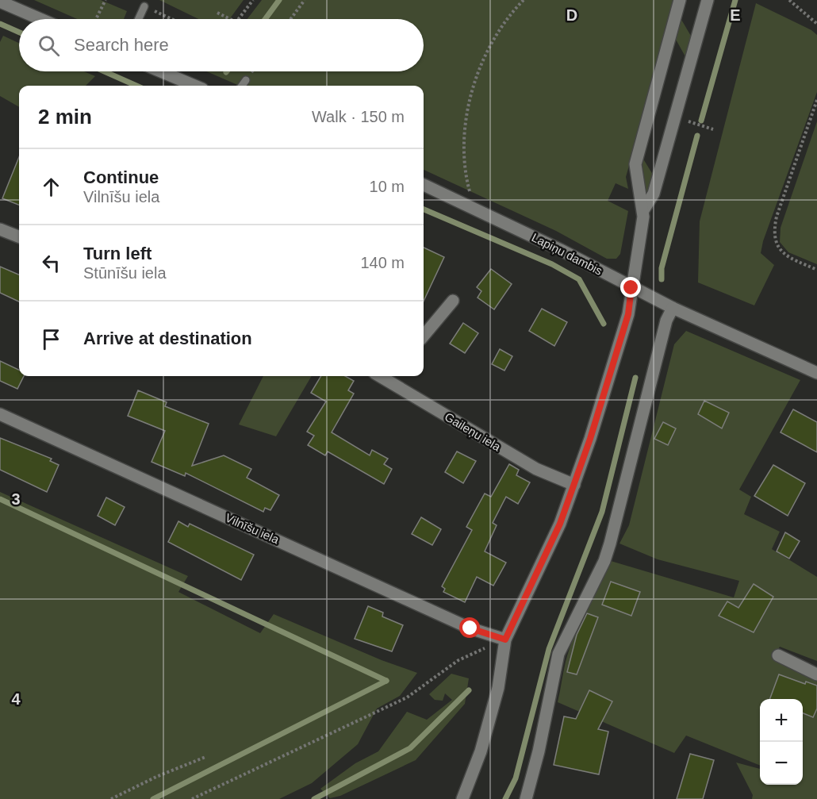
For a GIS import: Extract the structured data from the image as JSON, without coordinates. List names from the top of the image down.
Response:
{
  "streets": {
    "street": ["Lapiņu dambis", "Gaileņu iela", "Vilnīšu iela"]
  },
  "page": {
    "search": "Search here",
    "heading": ["2 min", "Walk · 150 m"],
    "list": [
      ["Continue", "Vilnīšu iela", "10 m"],
      ["Turn left", "Stūnīšu iela", "140 m"],
      "Arrive at destination"
    ],
    "map_buttons": ["+", "−"]
  },
  "grid": {
    "columns": ["D", "E"],
    "rows": ["3", "4"]
  }
}
